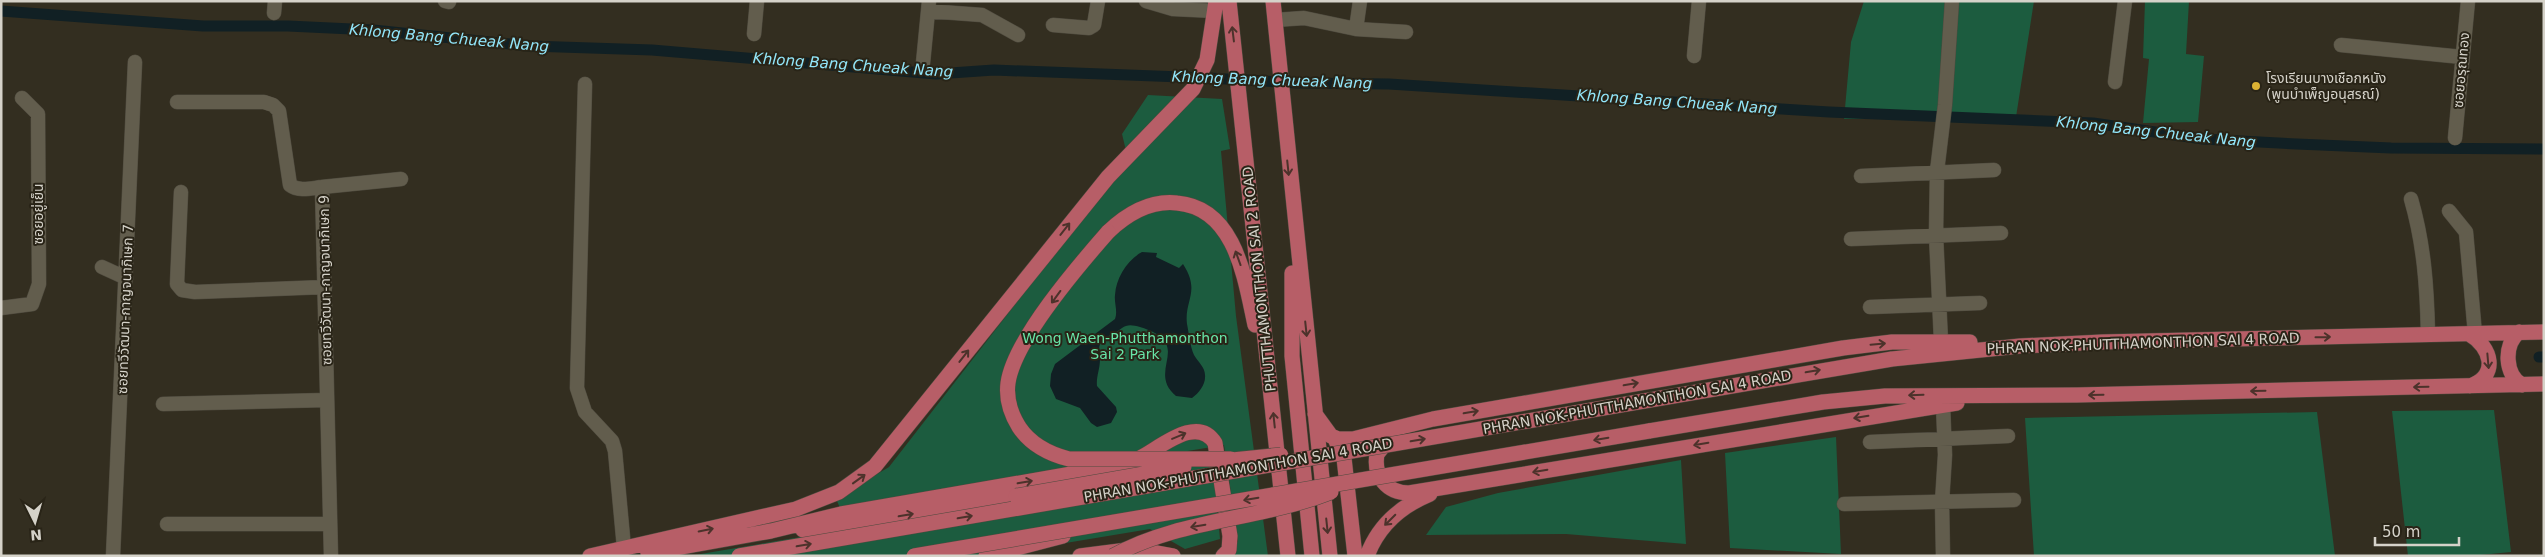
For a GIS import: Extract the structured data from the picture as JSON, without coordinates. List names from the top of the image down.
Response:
{
  "streets": {
    "main road": ["PHUTTHAMONTHON SAI 2 ROAD", "PHRAN NOK-PHUTTHAMONTHON SAI 4 ROAD"],
    "street": [
      "ซอยอรุณทอง",
      "ซอยอยู่เย็น",
      "ซอยทวีวัฒนา-กาญจนาภิเษก 9",
      "ซอยทวีวัฒนา-กาญจนาภิเษก 7"
    ]
  },
  "water": ["Khlong Bang Chueak Nang"],
  "parks": ["Wong Waen-Phutthamonthon Sai 2 Park"],
  "places": ["โรงเรียนบางเชือกหนัง (พูนบำเพ็ญอนุสรณ์)"],
  "scale_bar": "50 m",
  "north": "bottom"
}
